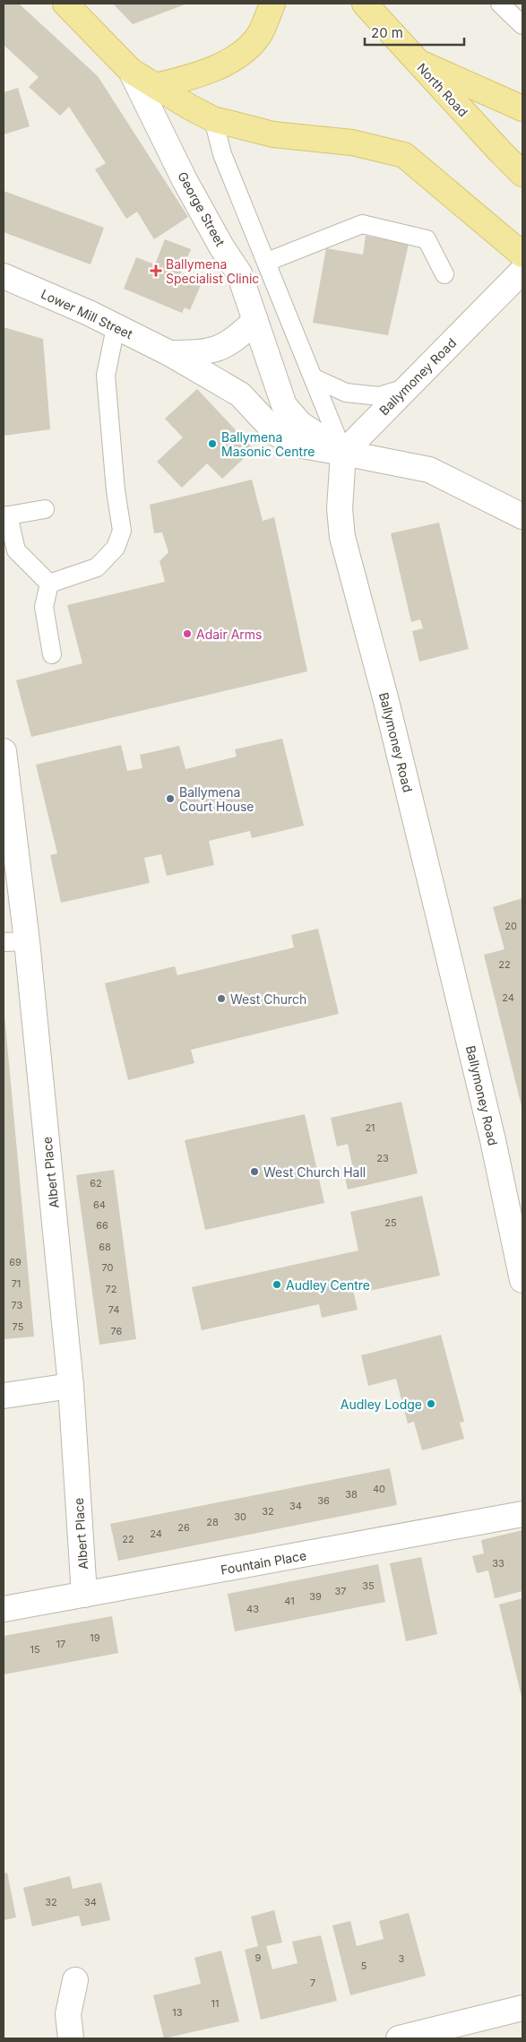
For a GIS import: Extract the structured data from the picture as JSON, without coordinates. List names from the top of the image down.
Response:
{
  "streets": {
    "main road": ["North Road"],
    "street": [
      "George Street",
      "Lower Mill Street",
      "Ballymoney Road",
      "Albert Place",
      "Fountain Place"
    ]
  },
  "crossings": [
    ["George Street", "Lower Mill Street"],
    ["George Street", "Ballymoney Road"],
    ["Lower Mill Street", "Ballymoney Road"],
    ["Albert Place", "Fountain Place"]
  ],
  "places": {
    "health": ["Ballymena Specialist Clinic"],
    "other": [
      "Ballymena Masonic Centre",
      "Adair Arms",
      "Ballymena Court House",
      "West Church",
      "West Church Hall",
      "Audley Centre",
      "Audley Lodge"
    ]
  },
  "house_numbers": [
    "20",
    "22",
    "24",
    "21",
    "23",
    "62",
    "64",
    "25",
    "66",
    "68",
    "69",
    "70",
    "71",
    "72",
    "73",
    "74",
    "75",
    "76",
    "40",
    "38",
    "36",
    "34",
    "32",
    "30",
    "28",
    "26",
    "24",
    "22",
    "33",
    "35",
    "37",
    "39",
    "41",
    "43",
    "19",
    "17",
    "15",
    "32",
    "34",
    "9",
    "3",
    "5",
    "7",
    "11",
    "13"
  ],
  "scale_bar": "20 m"
}
